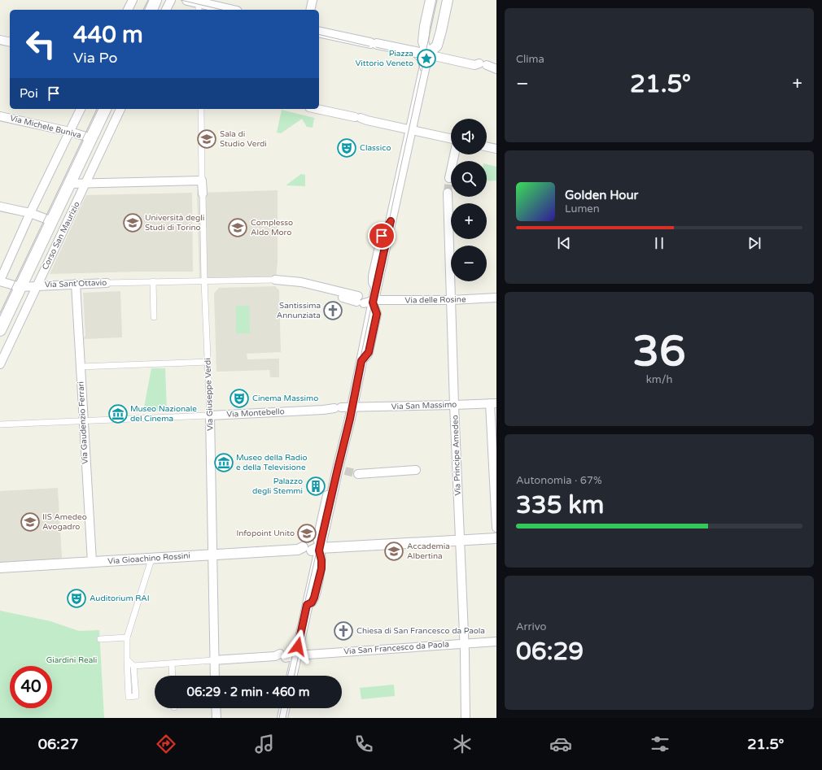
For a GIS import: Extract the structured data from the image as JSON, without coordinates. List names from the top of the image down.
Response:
{
  "streets": {
    "main road": ["Corso San Maurizio"],
    "street": [
      "Via Michele Buniva",
      "Via Sant'Ottavio",
      "Via delle Rosine",
      "Via Giuseppe Verdi",
      "Via San Massimo",
      "Via Montebello",
      "Via Gaudenzio Ferrari",
      "Via Principe Amedeo",
      "Via Gioachino Rossini",
      "Via San Francesco da Paola"
    ]
  },
  "crossings": [
    ["Via Michele Buniva", "Corso San Maurizio"],
    ["Corso San Maurizio", "Via Sant'Ottavio"],
    ["Via Sant'Ottavio", "Via delle Rosine"],
    ["Via Sant'Ottavio", "Via Giuseppe Verdi"],
    ["Via Sant'Ottavio", "Via Gaudenzio Ferrari"],
    ["Via delle Rosine", "Via Principe Amedeo"],
    ["Via Giuseppe Verdi", "Via Montebello"],
    ["Via Giuseppe Verdi", "Via Gioachino Rossini"],
    ["Via Giuseppe Verdi", "Via San Francesco da Paola"],
    ["Via San Massimo", "Via Montebello"],
    ["Via San Massimo", "Via Principe Amedeo"],
    ["Via Montebello", "Via Gaudenzio Ferrari"],
    ["Via Gaudenzio Ferrari", "Via Gioachino Rossini"],
    ["Via Principe Amedeo", "Via San Francesco da Paola"]
  ],
  "parks": ["Giardini Reali"],
  "places": {
    "place": ["Piazza Vittorio Veneto"],
    "school or university": [
      "Sala di Studio Verdi",
      "Università degli Studi di Torino",
      "Complesso Aldo Moro",
      "IIS Amedeo Avogadro",
      "Infopoint Unito",
      "Accademia Albertina"
    ],
    "theatre": ["Classico", "Cinema Massimo", "Auditorium RAI"],
    "church": ["Santissima Annunziata", "Chiesa di San Francesco da Paola"],
    "museum": ["Museo Nazionale del Cinema", "Museo della Radio e della Televisione"],
    "building": ["Palazzo degli Stemmi"]
  },
  "page": {
    "tile": [
      "Clima",
      ["36", "km/h"],
      ["Autonomia · 67%", "335 km"],
      ["Arrivo", "06:29"]
    ],
    "turn": ["440 m", "Via Po"],
    "heat": ["−", "21.5°", "+"],
    "then": "Poi",
    "map_buttons": ["+", "−"],
    "song": ["Golden Hour", "Lumen"],
    "limit": "40",
    "trip": "06:29 · 2 min · 460 m",
    "tabs": ["06:27", "21.5°"]
  }
}
